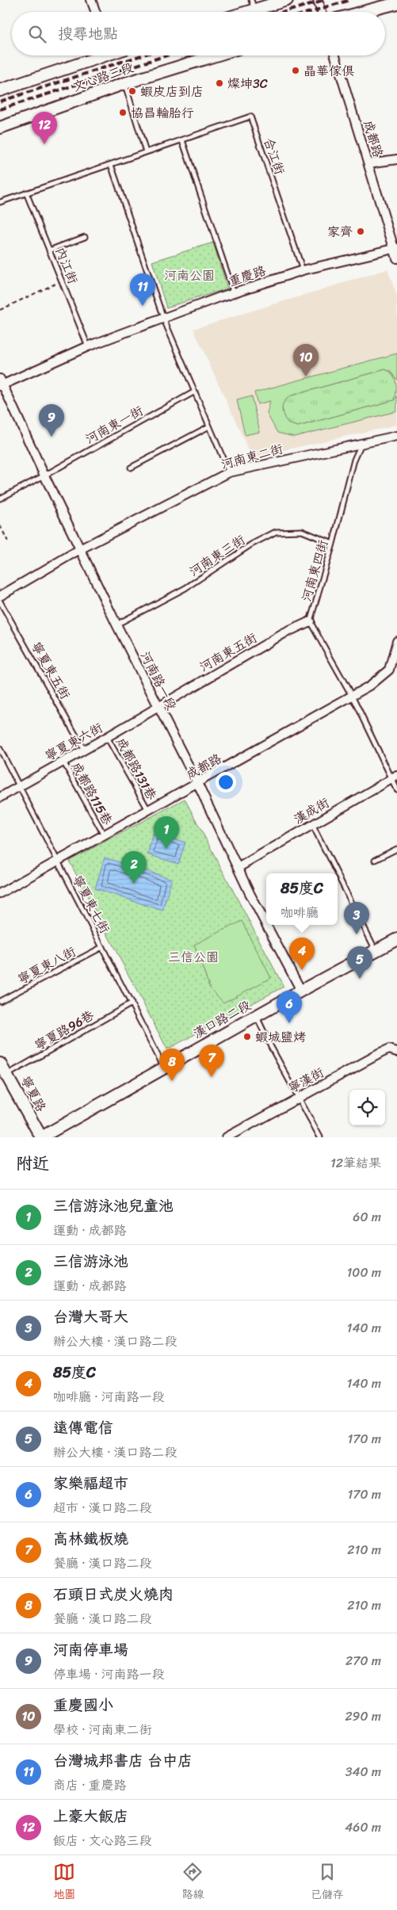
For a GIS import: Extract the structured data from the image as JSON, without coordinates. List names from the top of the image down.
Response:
{
  "streets": {
    "main road": ["文心路三段", "漢口路二段", "寧夏路"],
    "street": [
      "成都路",
      "重慶路",
      "河南東二街",
      "河南東五街",
      "河南路一段",
      "寧夏東六街",
      "漢成街",
      "寧漢街"
    ],
    "lane": [
      "合江街",
      "內江街",
      "河南東一街",
      "河南東三街",
      "河南東四街",
      "寧夏東五街",
      "成都路131巷",
      "成都路115巷",
      "寧夏東七街",
      "寧夏東八街",
      "寧夏路96巷"
    ]
  },
  "crossings": [
    ["成都路", "重慶路"],
    ["成都路", "河南東四街"],
    ["成都路", "河南路一段"],
    ["成都路", "成都路131巷"],
    ["成都路", "成都路115巷"],
    ["成都路", "寧夏東七街"],
    ["合江街", "重慶路"],
    ["內江街", "重慶路"],
    ["重慶路", "河南路一段"],
    ["河南東一街", "河南路一段"],
    ["河南東二街", "河南東四街"],
    ["河南東二街", "河南路一段"],
    ["河南東三街", "河南東四街"],
    ["河南東三街", "河南路一段"],
    ["河南東四街", "河南東五街"],
    ["河南東四街", "漢成街"],
    ["河南東五街", "河南路一段"],
    ["河南東五街", "寧夏東六街"],
    ["寧夏東五街", "寧夏東六街"],
    ["河南路一段", "寧夏東六街"],
    ["河南路一段", "漢成街"],
    ["河南路一段", "漢口路二段"],
    ["寧夏東六街", "成都路131巷"],
    ["寧夏東六街", "成都路115巷"],
    ["寧夏東六街", "寧夏東七街"],
    ["寧夏東七街", "寧夏東八街"],
    ["寧夏東七街", "漢口路二段"],
    ["寧夏東七街", "寧夏路96巷"],
    ["漢口路二段", "寧夏路"],
    ["寧夏路96巷", "寧夏路"]
  ],
  "parks": ["河南公園", "三信公園"],
  "places": [
    "晶華傢俱",
    "燦坤3C",
    "蝦皮店到店",
    "協昌輪胎行",
    "家齊",
    "蝦城鹽烤"
  ],
  "page": {
    "search": "搜尋地點",
    "pins": [
      "12",
      "11",
      "10",
      "9",
      "1",
      "2",
      "3",
      "4",
      "5",
      "6",
      "7",
      "8"
    ],
    "popup": ["85度C", "咖啡廳"],
    "heading": ["附近", "12筆結果"],
    "list": [
      {
        "mark": "1",
        "name": "三信游泳池兒童池",
        "note": "運動 · 成都路",
        "value": "60 m"
      },
      {
        "mark": "2",
        "name": "三信游泳池",
        "note": "運動 · 成都路",
        "value": "100 m"
      },
      {
        "mark": "3",
        "name": "台灣大哥大",
        "note": "辦公大樓 · 漢口路二段",
        "value": "140 m"
      },
      {
        "mark": "4",
        "name": "85度C",
        "note": "咖啡廳 · 河南路一段",
        "value": "140 m"
      },
      {
        "mark": "5",
        "name": "遠傳電信",
        "note": "辦公大樓 · 漢口路二段",
        "value": "170 m"
      },
      {
        "mark": "6",
        "name": "家樂福超市",
        "note": "超市 · 漢口路二段",
        "value": "170 m"
      },
      {
        "mark": "7",
        "name": "高林鐵板燒",
        "note": "餐廳 · 漢口路二段",
        "value": "210 m"
      },
      {
        "mark": "8",
        "name": "石頭日式炭火燒肉",
        "note": "餐廳 · 漢口路二段",
        "value": "210 m"
      },
      {
        "mark": "9",
        "name": "河南停車場",
        "note": "停車場 · 河南路一段",
        "value": "270 m"
      },
      {
        "mark": "10",
        "name": "重慶國小",
        "note": "學校 · 河南東二街",
        "value": "290 m"
      },
      {
        "mark": "11",
        "name": "台灣城邦書店 台中店",
        "note": "商店 · 重慶路",
        "value": "340 m"
      },
      {
        "mark": "12",
        "name": "上豪大飯店",
        "note": "飯店 · 文心路三段",
        "value": "460 m"
      }
    ],
    "nav": ["地圖", "路線", "已儲存"]
  }
}
